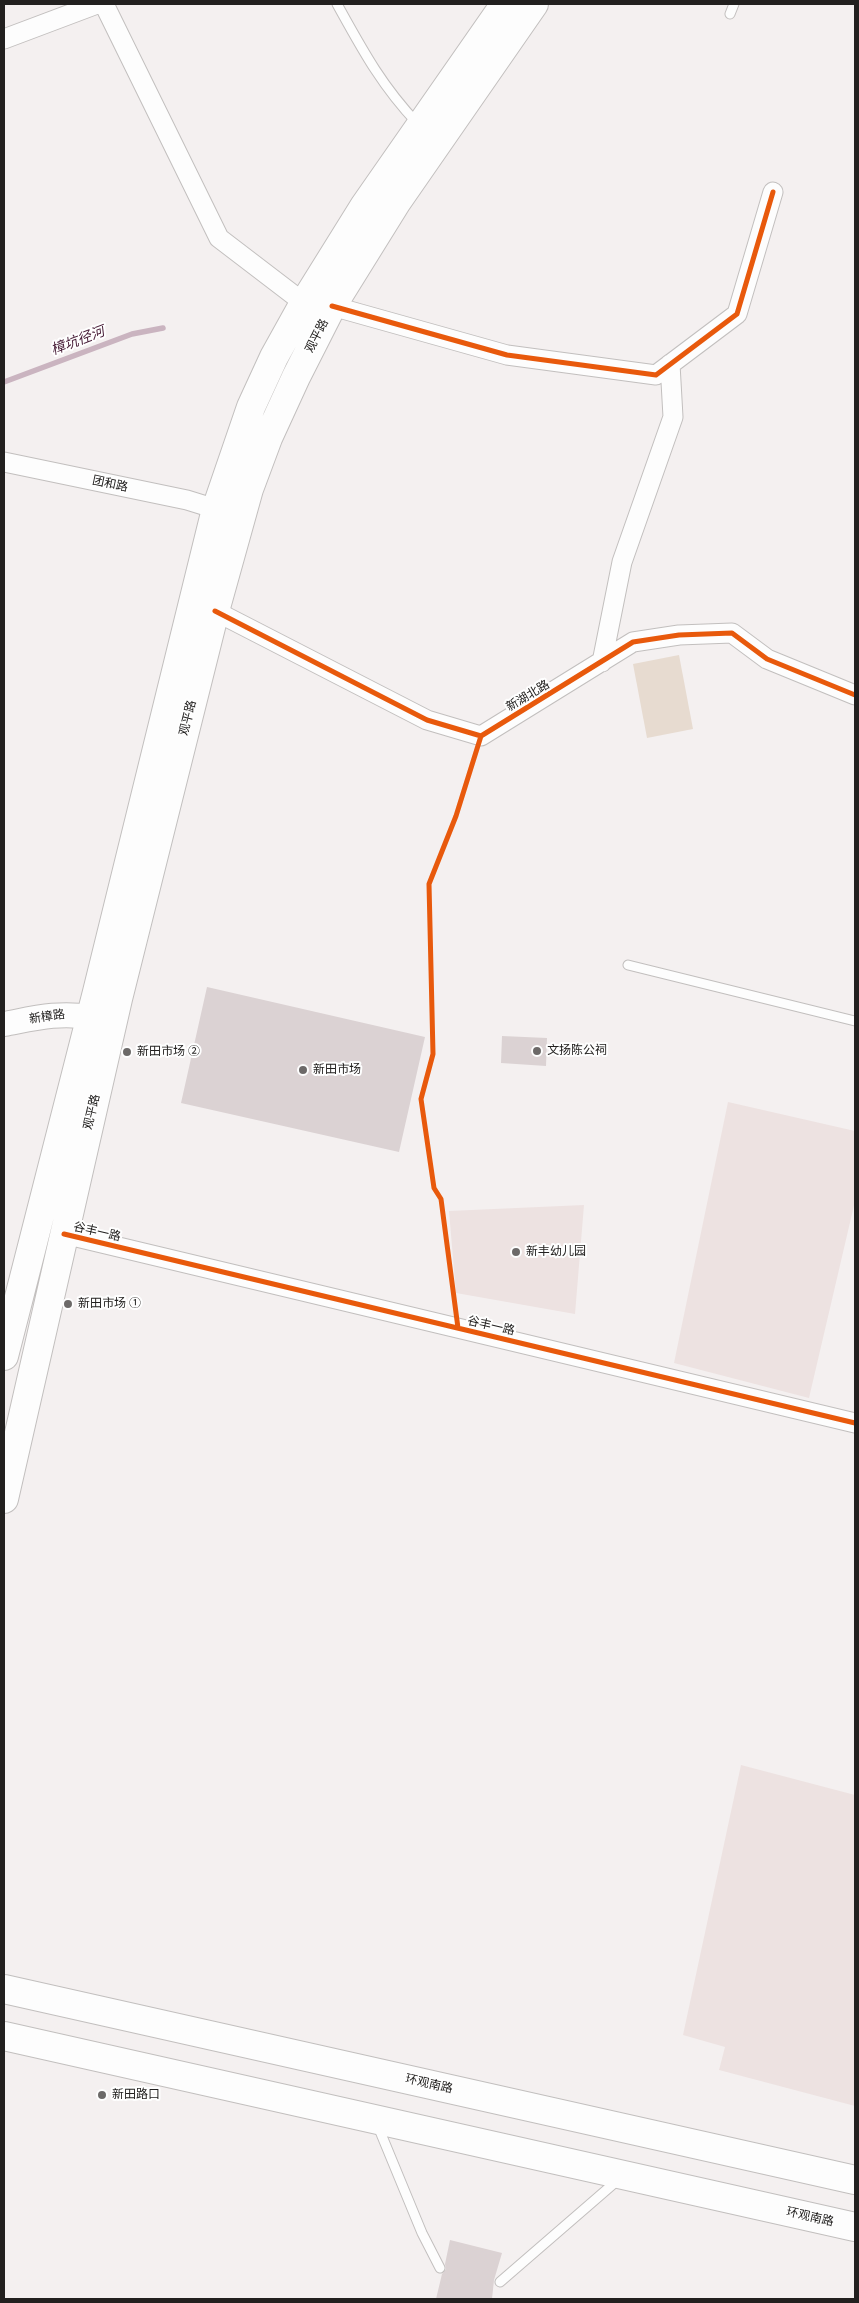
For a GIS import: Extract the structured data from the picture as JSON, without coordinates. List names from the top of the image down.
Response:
{
  "streets": {
    "main road": ["观平路", "环观南路"],
    "street": [
      "团和路",
      "新湖北路",
      "新樟路",
      "谷丰一路"
    ]
  },
  "crossings": [
    ["观平路", "团和路"],
    ["观平路", "新湖北路"],
    ["观平路", "新樟路"],
    ["观平路", "谷丰一路"]
  ],
  "water": ["樟坑径河"],
  "places": [
    "文扬陈公祠",
    "新田市场 ②",
    "新田市场",
    "新丰幼儿园",
    "新田市场 ①",
    "新田路口"
  ]
}
